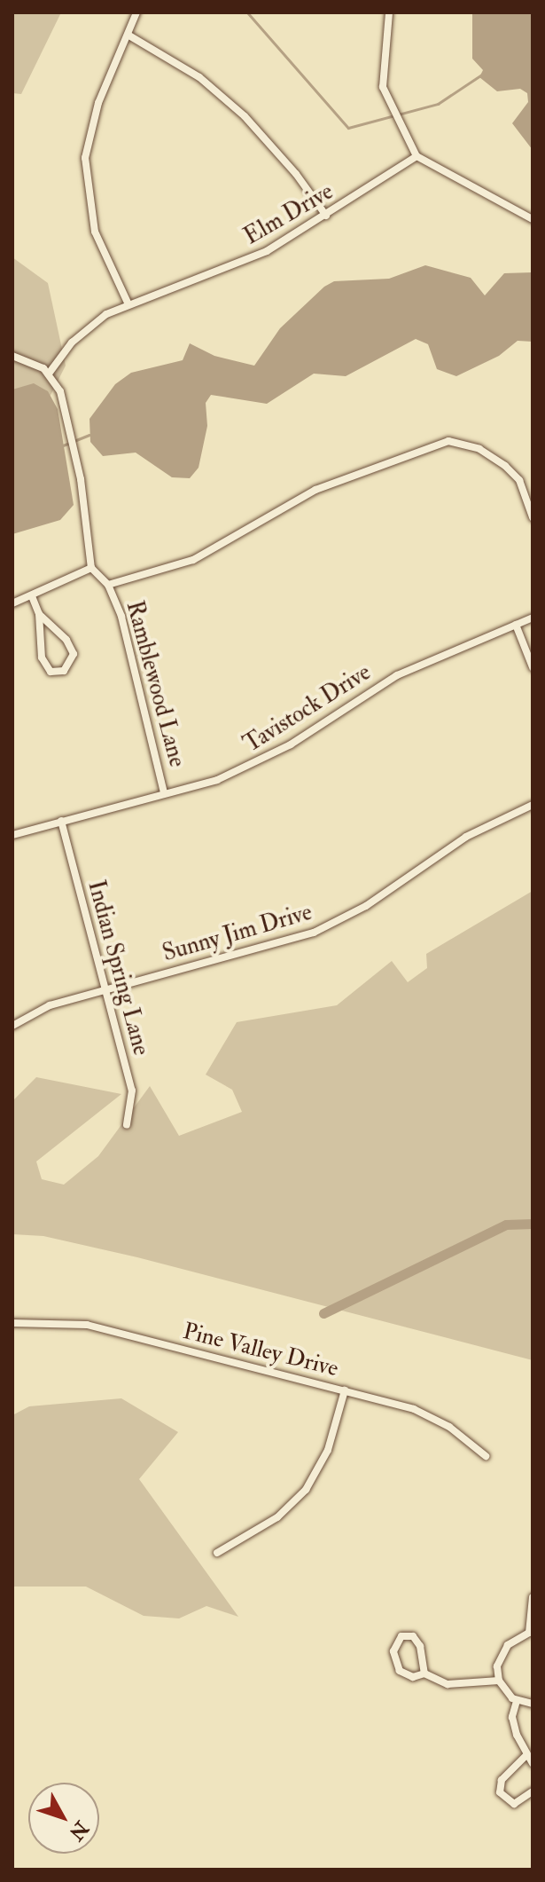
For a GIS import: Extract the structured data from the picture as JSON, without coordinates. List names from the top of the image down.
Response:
{
  "streets": {
    "street": [
      "Elm Drive",
      "Ramblewood Lane",
      "Tavistock Drive",
      "Sunny Jim Drive",
      "Indian Spring Lane",
      "Pine Valley Drive"
    ]
  },
  "crossings": [
    ["Ramblewood Lane", "Tavistock Drive"],
    ["Tavistock Drive", "Indian Spring Lane"],
    ["Sunny Jim Drive", "Indian Spring Lane"]
  ],
  "north": "bottom right"
}
